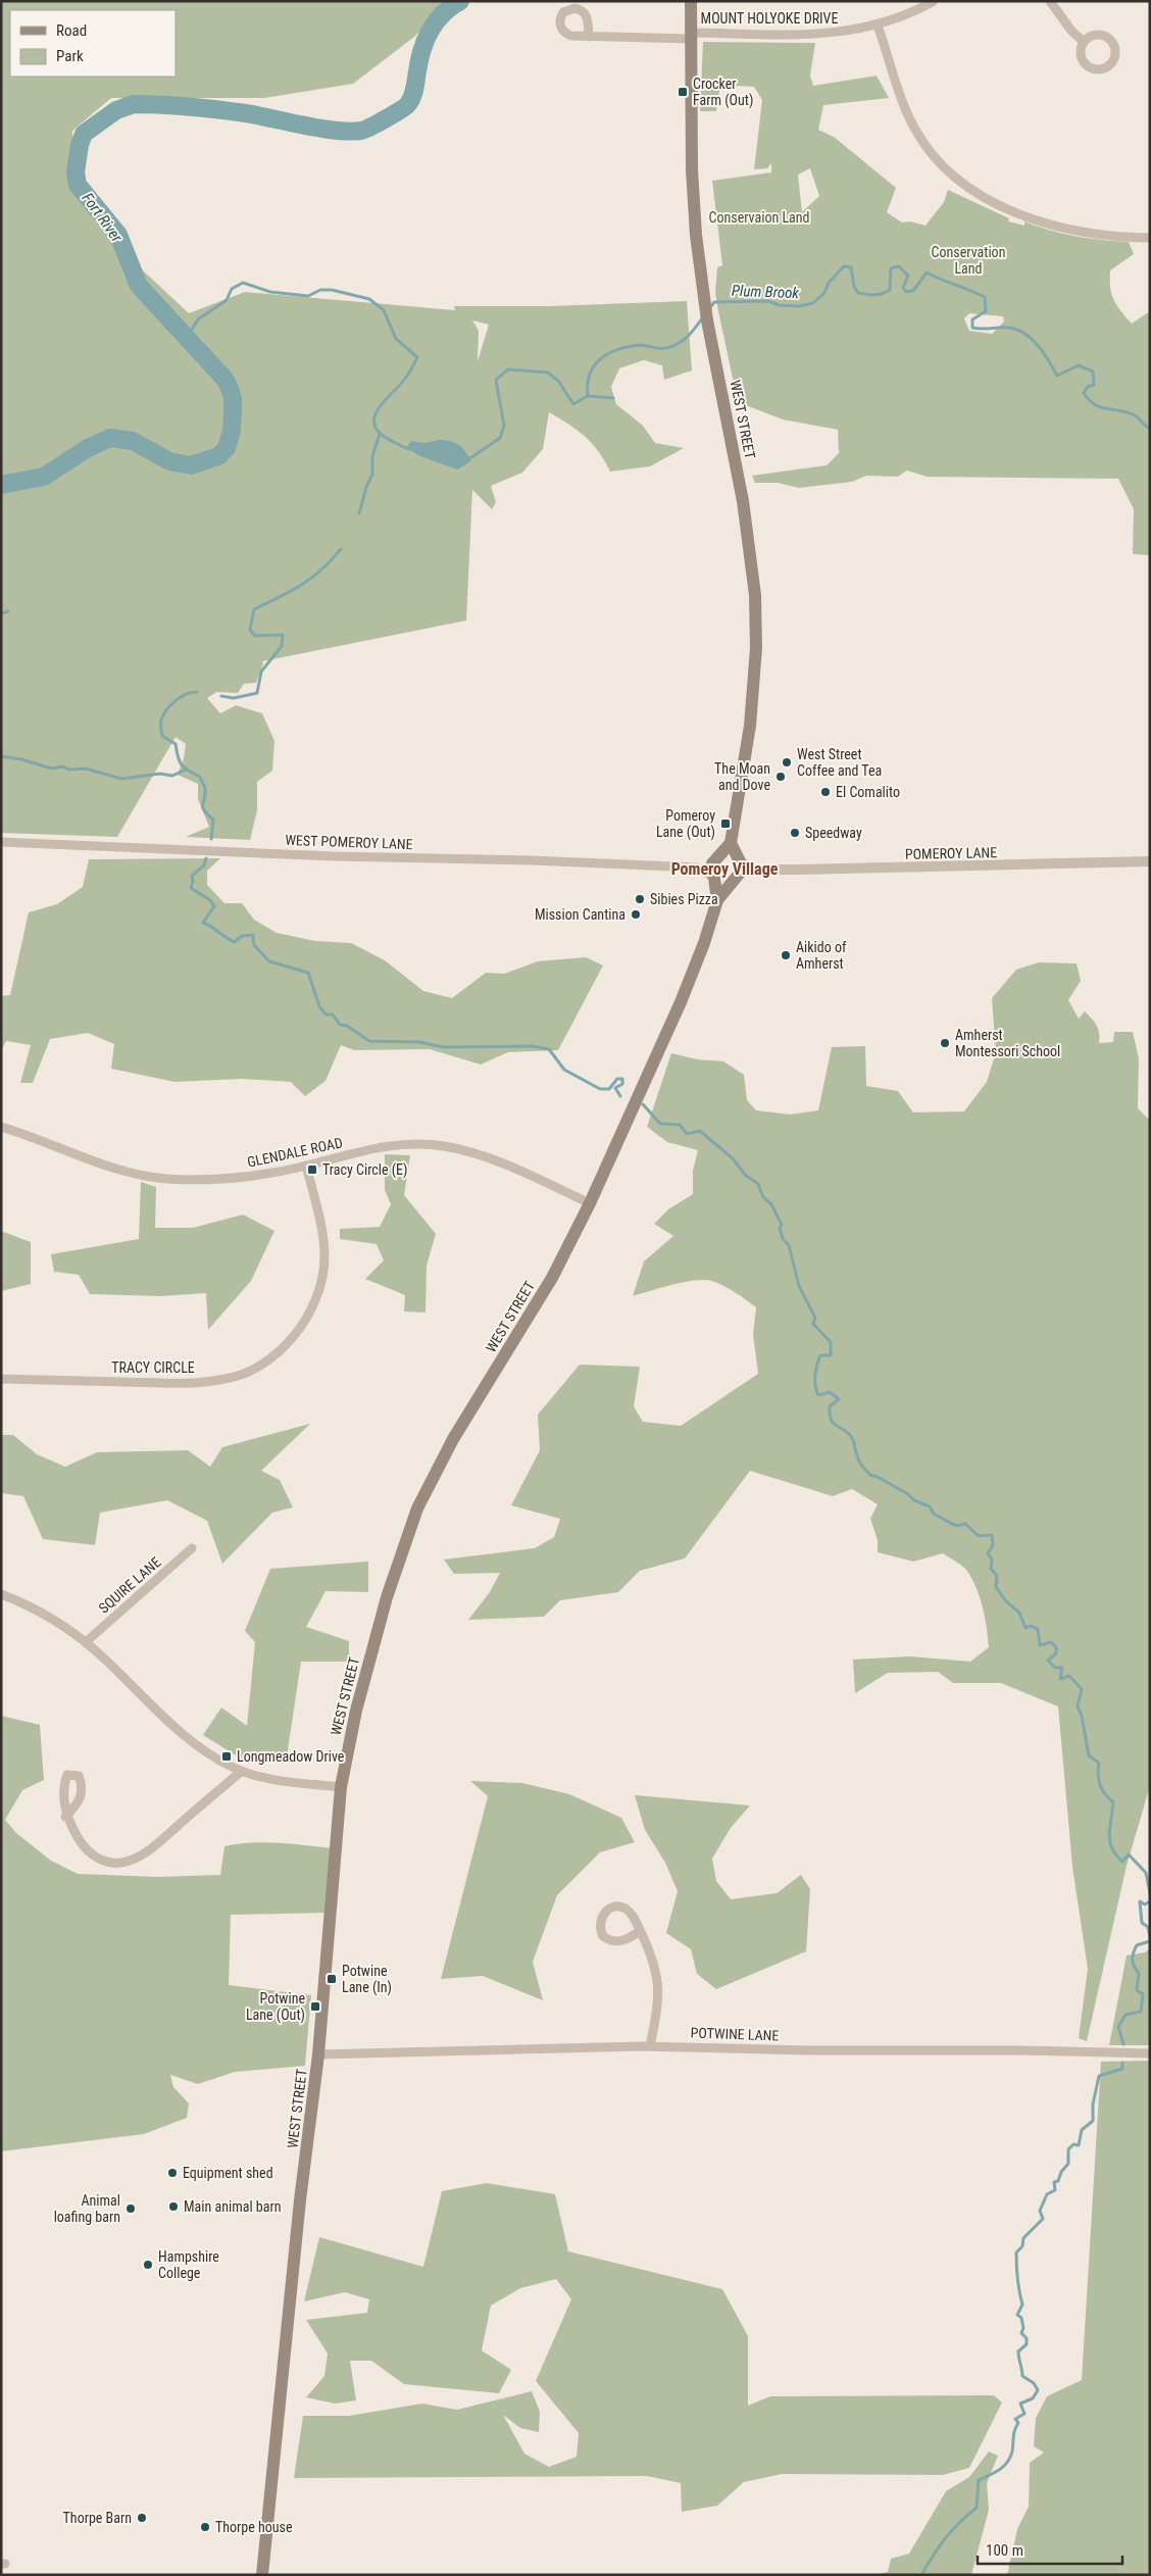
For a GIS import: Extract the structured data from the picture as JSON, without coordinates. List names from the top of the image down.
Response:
{
  "streets": {
    "main road": ["WEST STREET"],
    "street": [
      "MOUNT HOLYOKE DRIVE",
      "WEST POMEROY LANE",
      "POMEROY LANE",
      "GLENDALE ROAD",
      "TRACY CIRCLE",
      "SQUIRE LANE",
      "POTWINE LANE"
    ]
  },
  "crossings": [
    ["MOUNT HOLYOKE DRIVE", "WEST STREET"],
    ["WEST STREET", "WEST POMEROY LANE"],
    ["WEST STREET", "POMEROY LANE"],
    ["WEST STREET", "GLENDALE ROAD"],
    ["WEST STREET", "POTWINE LANE"],
    ["WEST POMEROY LANE", "POMEROY LANE"],
    ["GLENDALE ROAD", "TRACY CIRCLE"]
  ],
  "districts": ["Pomeroy Village"],
  "water": ["Fort River", "Plum Brook"],
  "parks": ["Conservaion Land", "Conservation Land"],
  "places": {
    "transit": [
      "Crocker Farm (Out)",
      "Pomeroy Lane (Out)",
      "Tracy Circle (E)",
      "Longmeadow Drive",
      "Potwine Lane (In)",
      "Potwine Lane (Out)"
    ],
    "other": [
      "West Street Coffee and Tea",
      "The Moan and Dove",
      "El Comalito",
      "Speedway",
      "Sibies Pizza",
      "Mission Cantina",
      "Aikido of Amherst",
      "Amherst Montessori School",
      "Equipment shed",
      "Main animal barn",
      "Animal loafing barn",
      "Hampshire College",
      "Thorpe Barn",
      "Thorpe house"
    ]
  },
  "legend": ["Road", "Park"],
  "scale_bar": "100 m"
}
